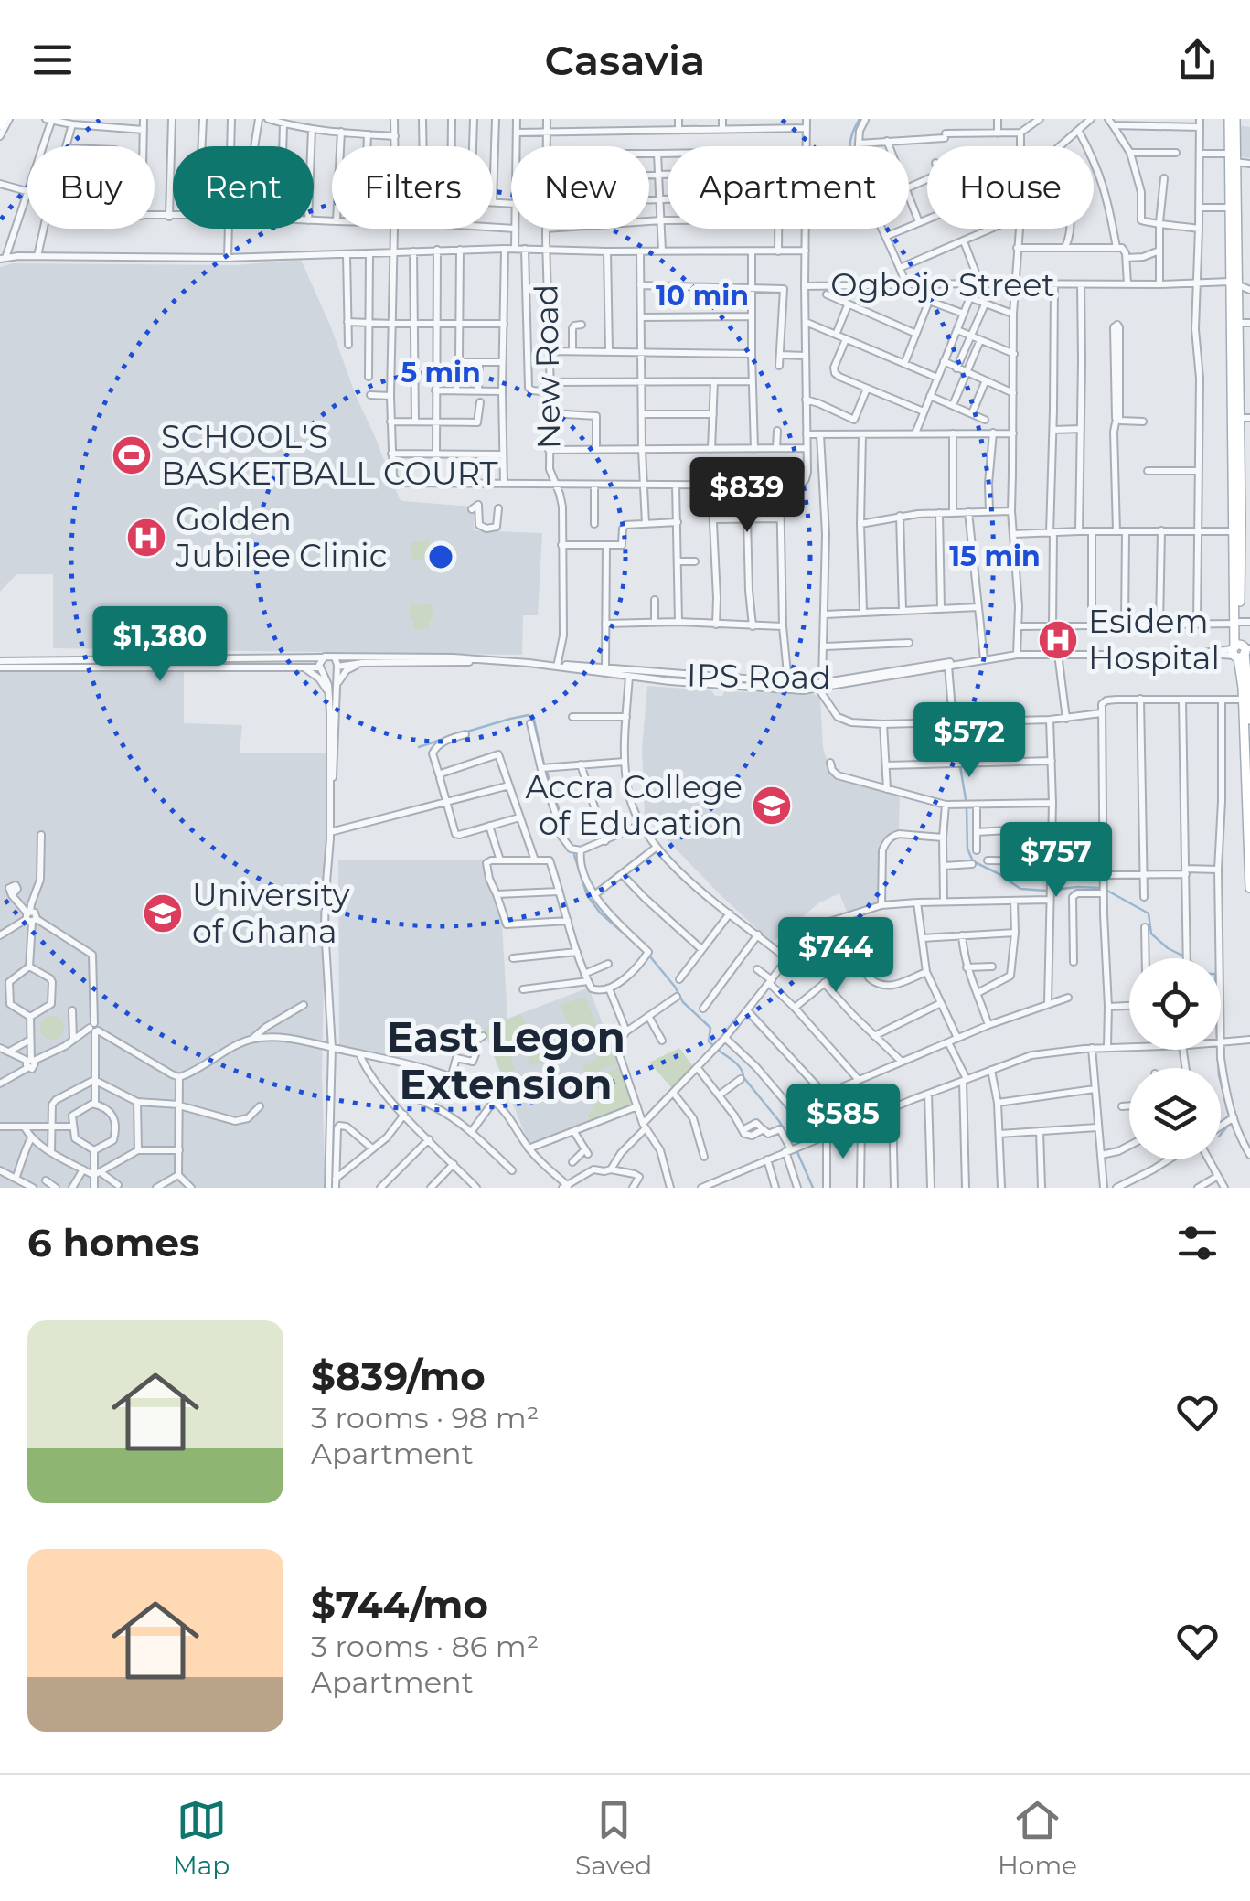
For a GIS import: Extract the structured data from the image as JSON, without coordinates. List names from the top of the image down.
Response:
{
  "streets": {
    "street": ["Ogbojo Street", "New Road", "IPS Road"]
  },
  "crossings": [
    ["New Road", "IPS Road"]
  ],
  "districts": ["East Legon Extension"],
  "places": {
    "sports": ["SCHOOL'S BASKETBALL COURT"],
    "hospital": ["Golden Jubilee Clinic", "Esidem Hospital"],
    "school or university": ["Accra College of Education", "University of Ghana"]
  },
  "page": {
    "header": "Casavia",
    "chip": [
      "Buy",
      "Rent",
      "Filters",
      "New",
      "Apartment",
      "House"
    ],
    "price": [
      "$839",
      "$1,380",
      "$572",
      "$757",
      "$744",
      "$585"
    ],
    "heading": "6 homes",
    "list": [
      {
        "name": "$839/mo",
        "note": "3 rooms · 98 m² · Apartment"
      },
      {
        "name": "$744/mo",
        "note": "3 rooms · 86 m² · Apartment"
      }
    ],
    "tabs": ["Map", "Saved", "Home"]
  },
  "rings": ["10 min", "5 min", "15 min"]
}
